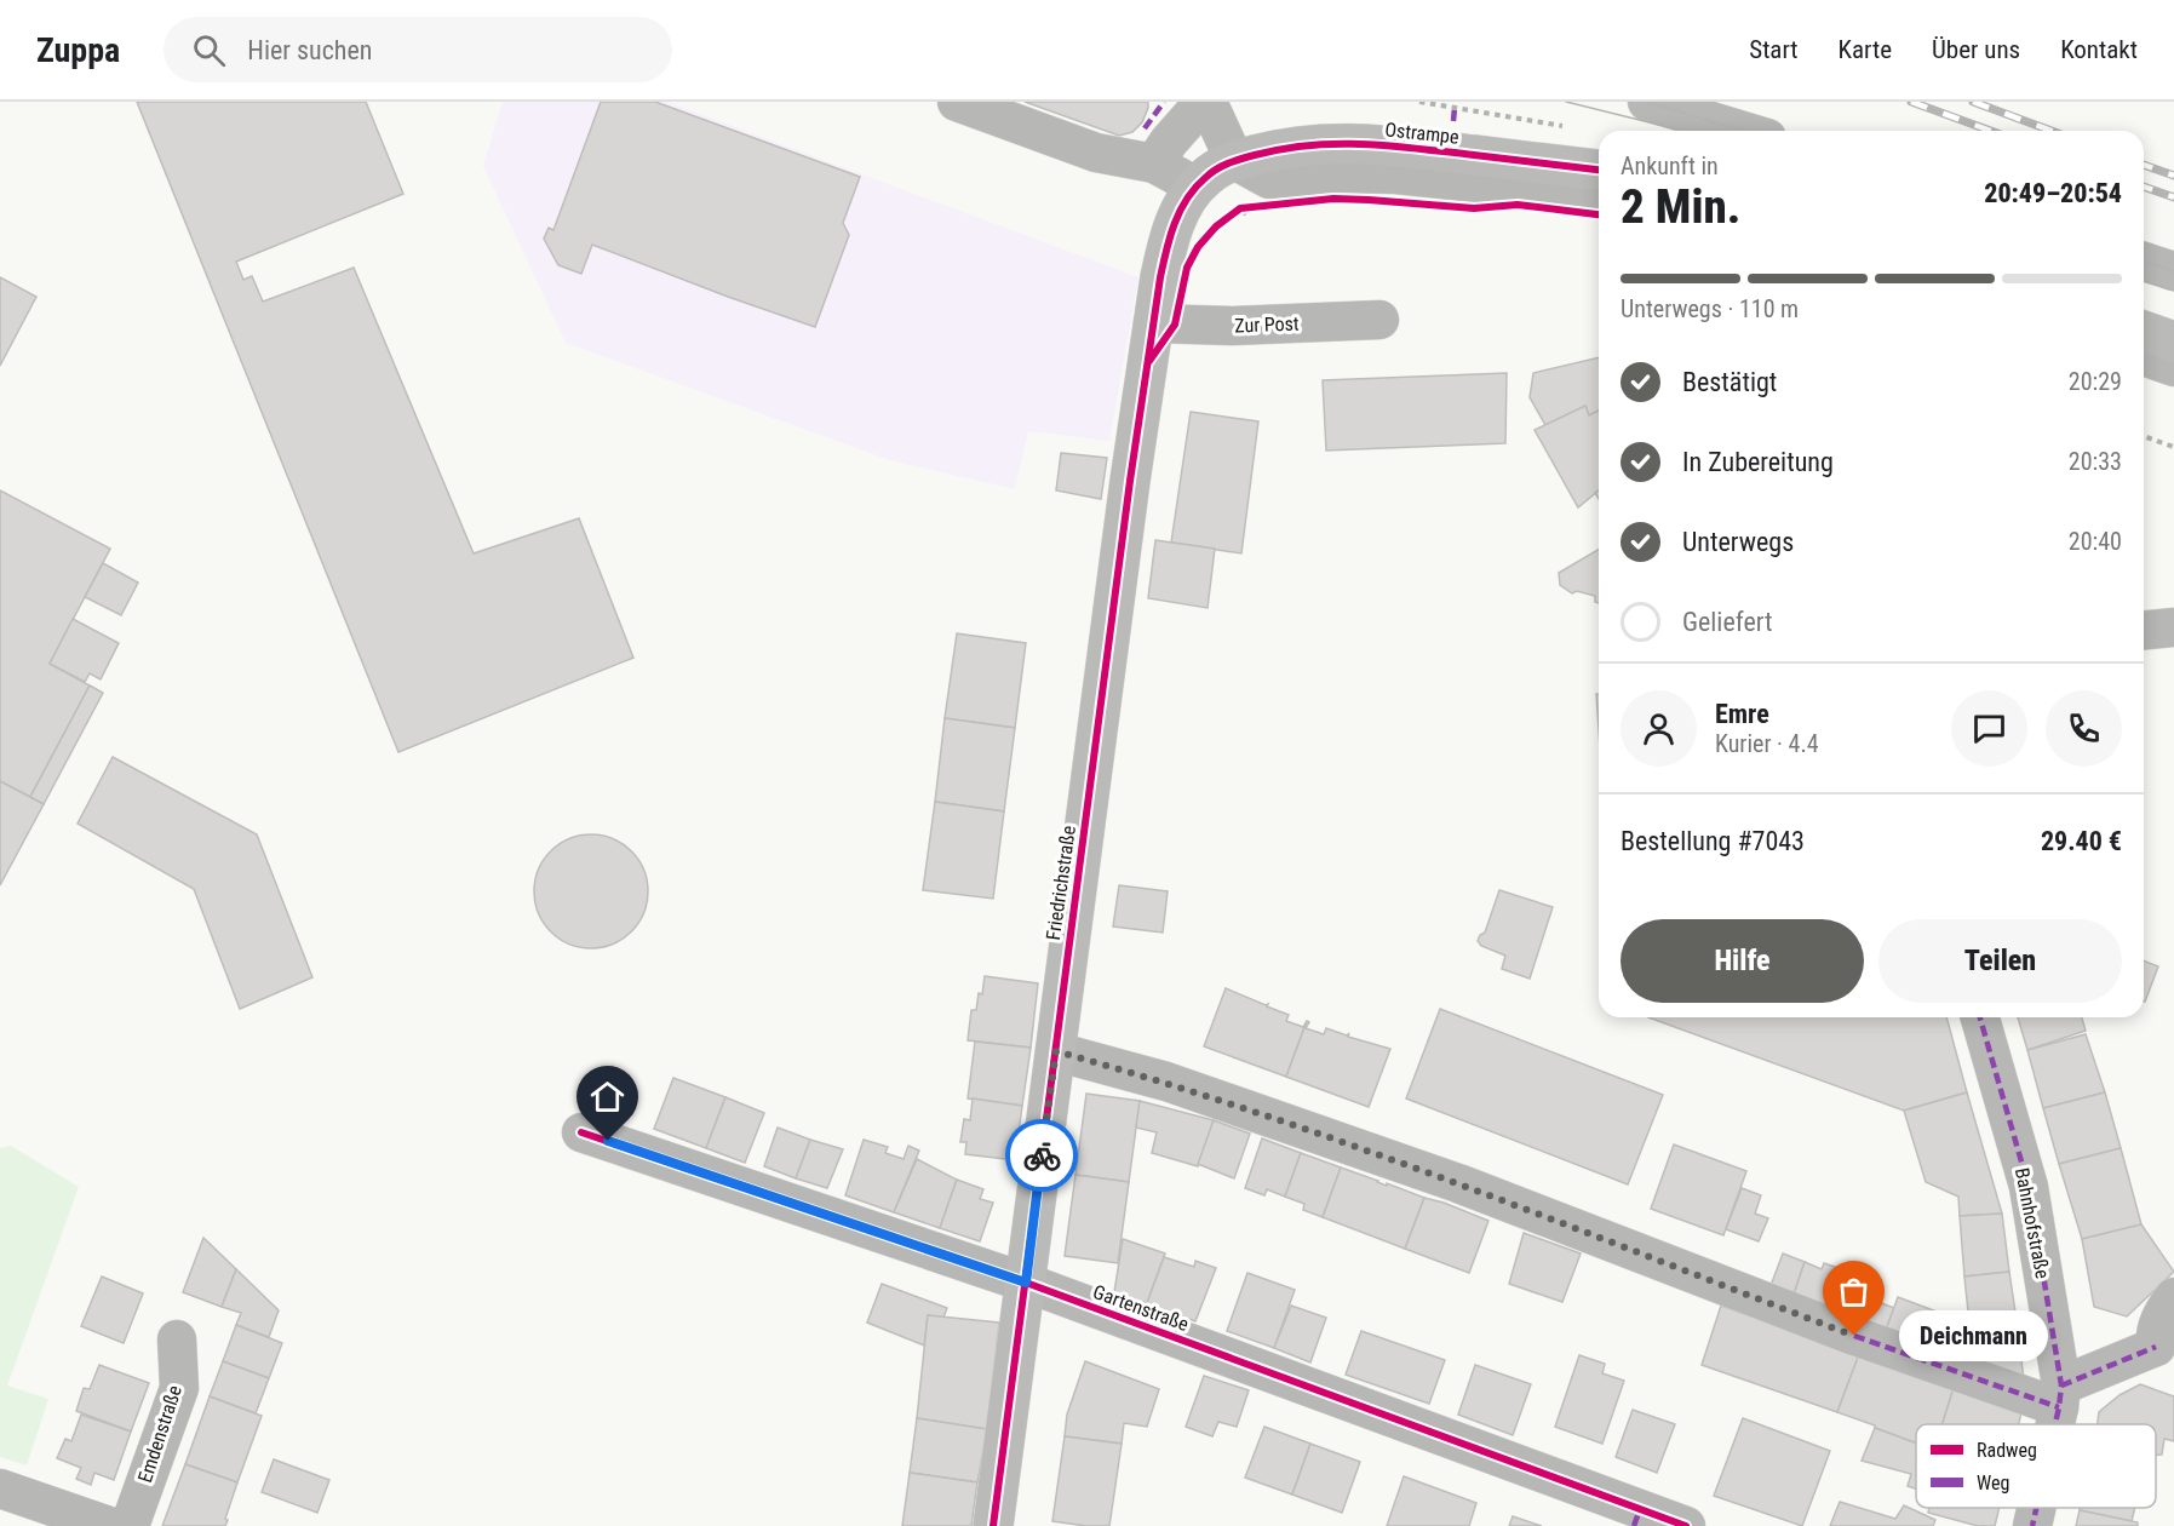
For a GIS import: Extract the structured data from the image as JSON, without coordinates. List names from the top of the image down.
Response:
{
  "streets": {
    "main road": ["Ostrampe", "Friedrichstraße"],
    "street": [
      "Zur Post",
      "Bahnhofstraße",
      "Gartenstraße",
      "Emdenstraße"
    ]
  },
  "crossings": [
    ["Ostrampe", "Friedrichstraße"],
    ["Zur Post", "Friedrichstraße"],
    ["Friedrichstraße", "Gartenstraße"]
  ],
  "places": ["Deichmann"],
  "legend": ["Radweg", "Weg"],
  "page": {
    "header": "Zuppa",
    "search": "Hier suchen",
    "nav": [
      "Start",
      "Karte",
      "Über uns",
      "Kontakt"
    ],
    "heading": ["2 Min.", "Ankunft in", "20:49–20:54"],
    "panel": [
      "Emre",
      "Kurier · 4.4",
      "Bestellung #7043",
      "29.40 €"
    ],
    "bar": "Unterwegs · 110 m",
    "list": [
      ["Bestätigt", "20:29"],
      ["In Zubereitung", "20:33"],
      ["Unterwegs", "20:40"],
      "Geliefert"
    ],
    "buttons": ["Hilfe", "Teilen"],
    "bubble": "Deichmann"
  }
}
